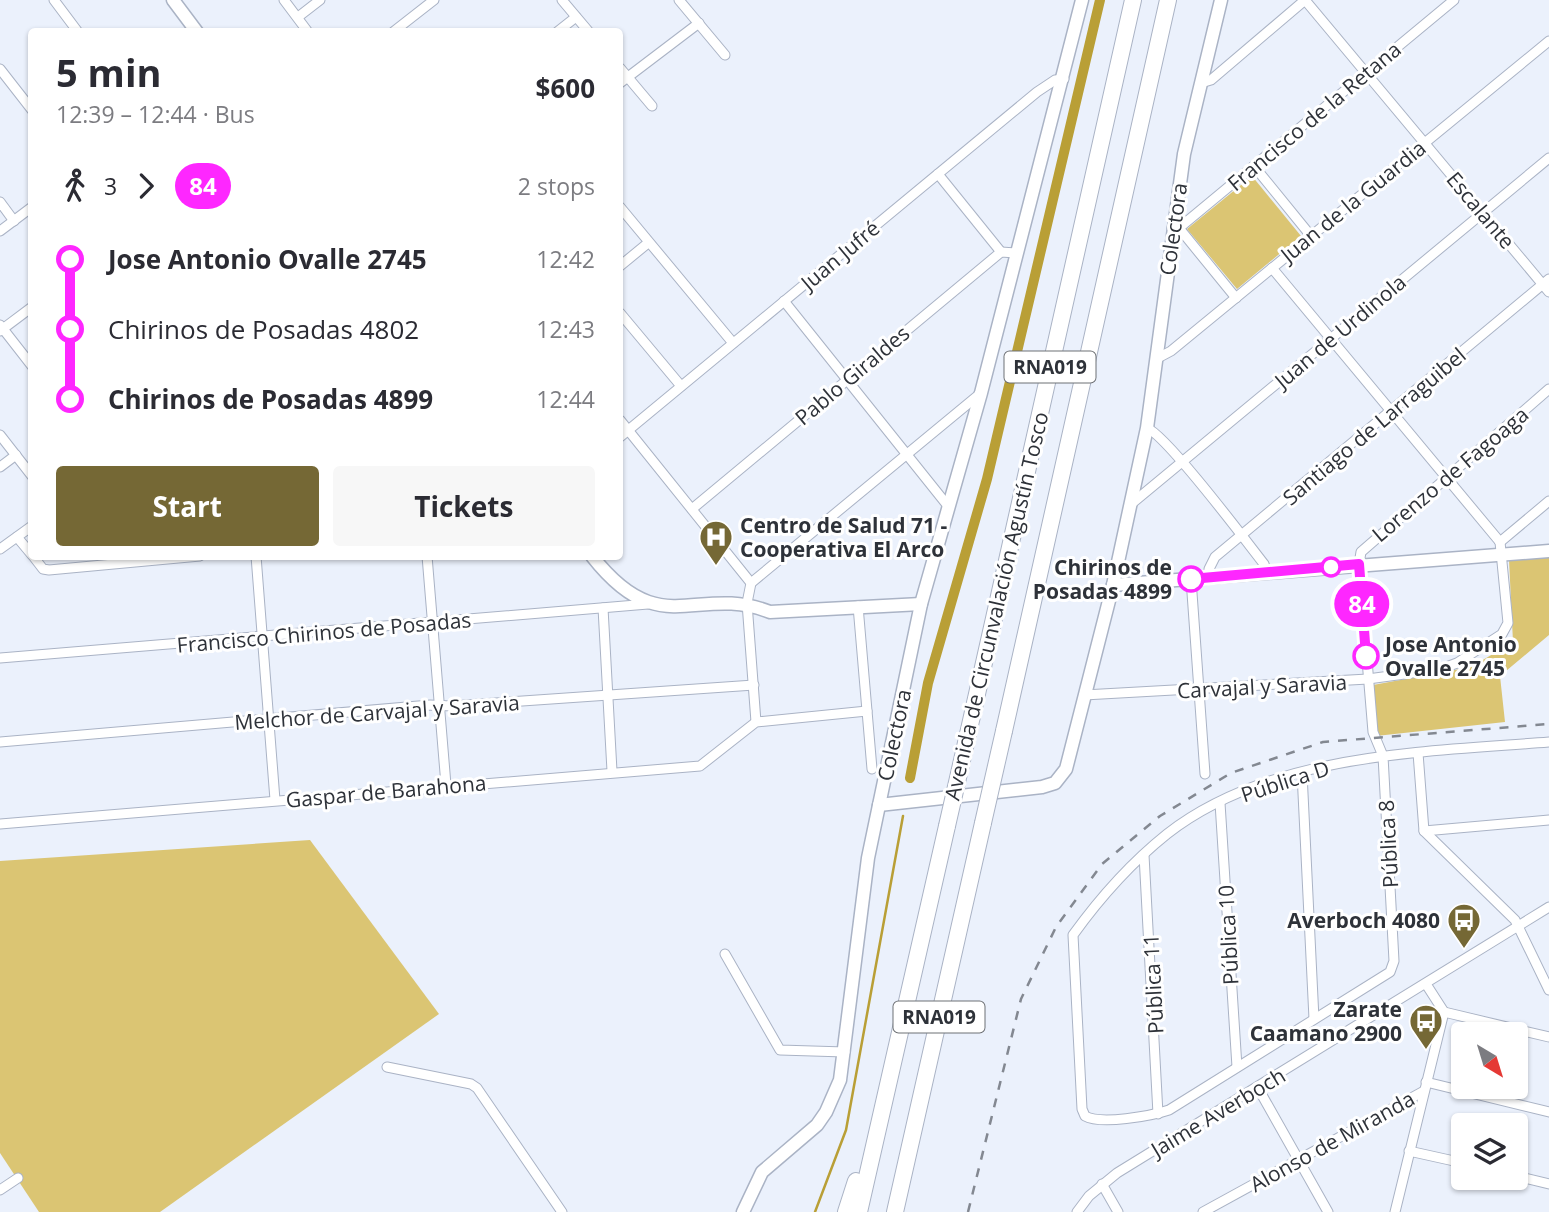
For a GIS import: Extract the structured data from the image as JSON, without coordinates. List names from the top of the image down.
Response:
{
  "streets": {
    "highway": ["RNA019", "Avenida de Circunvalación Agustín Tosco"],
    "main road": ["Colectora"],
    "street": [
      "Francisco de la Retana",
      "Juan de la Guardia",
      "Escalante",
      "Juan Jufré",
      "Juan de Urdinola",
      "Pablo Giraldes",
      "Santiago de Larraguibel",
      "Lorenzo de Fagoaga",
      "Francisco Chirinos de Posadas",
      "Carvajal y Saravia",
      "Melchor de Carvajal y Saravia",
      "Pública D",
      "Gaspar de Barahona",
      "Pública 8",
      "Pública 10",
      "Pública 11",
      "Jaime Averboch",
      "Alonso de Miranda"
    ]
  },
  "crossings": [
    ["Francisco de la Retana", "Escalante"],
    ["Francisco de la Retana", "Colectora"],
    ["Juan de la Guardia", "Escalante"],
    ["Juan de la Guardia", "Colectora"],
    ["Escalante", "Juan de Urdinola"],
    ["Escalante", "Santiago de Larraguibel"],
    ["Colectora", "Juan Jufré"],
    ["Colectora", "Juan de Urdinola"],
    ["Colectora", "Carvajal y Saravia"],
    ["Lorenzo de Fagoaga", "Pública 8"],
    ["Carvajal y Saravia", "Pública 8"],
    ["Pública D", "Pública 8"],
    ["Pública D", "Pública 10"],
    ["Pública D", "Pública 11"]
  ],
  "places": {
    "hospital": ["Centro de Salud 71 - Cooperativa El Arco"],
    "other": ["Chirinos de Posadas 4899", "Jose Antonio Ovalle 2745"],
    "bus stop": ["Averboch 4080", "Zarate Caamano 2900"]
  },
  "lines": ["bus line 84"],
  "north": "bottom right",
  "page": {
    "on_map": "84",
    "heading": ["5 min", "12:39 – 12:44 · Bus", "$600"],
    "legs": ["3", "84", "2 stops"],
    "list": [
      {
        "name": "Jose Antonio Ovalle 2745",
        "value": "12:42"
      },
      {
        "name": "Chirinos de Posadas 4802",
        "value": "12:43"
      },
      {
        "name": "Chirinos de Posadas 4899",
        "value": "12:44"
      }
    ],
    "buttons": ["Start", "Tickets"]
  }
}
